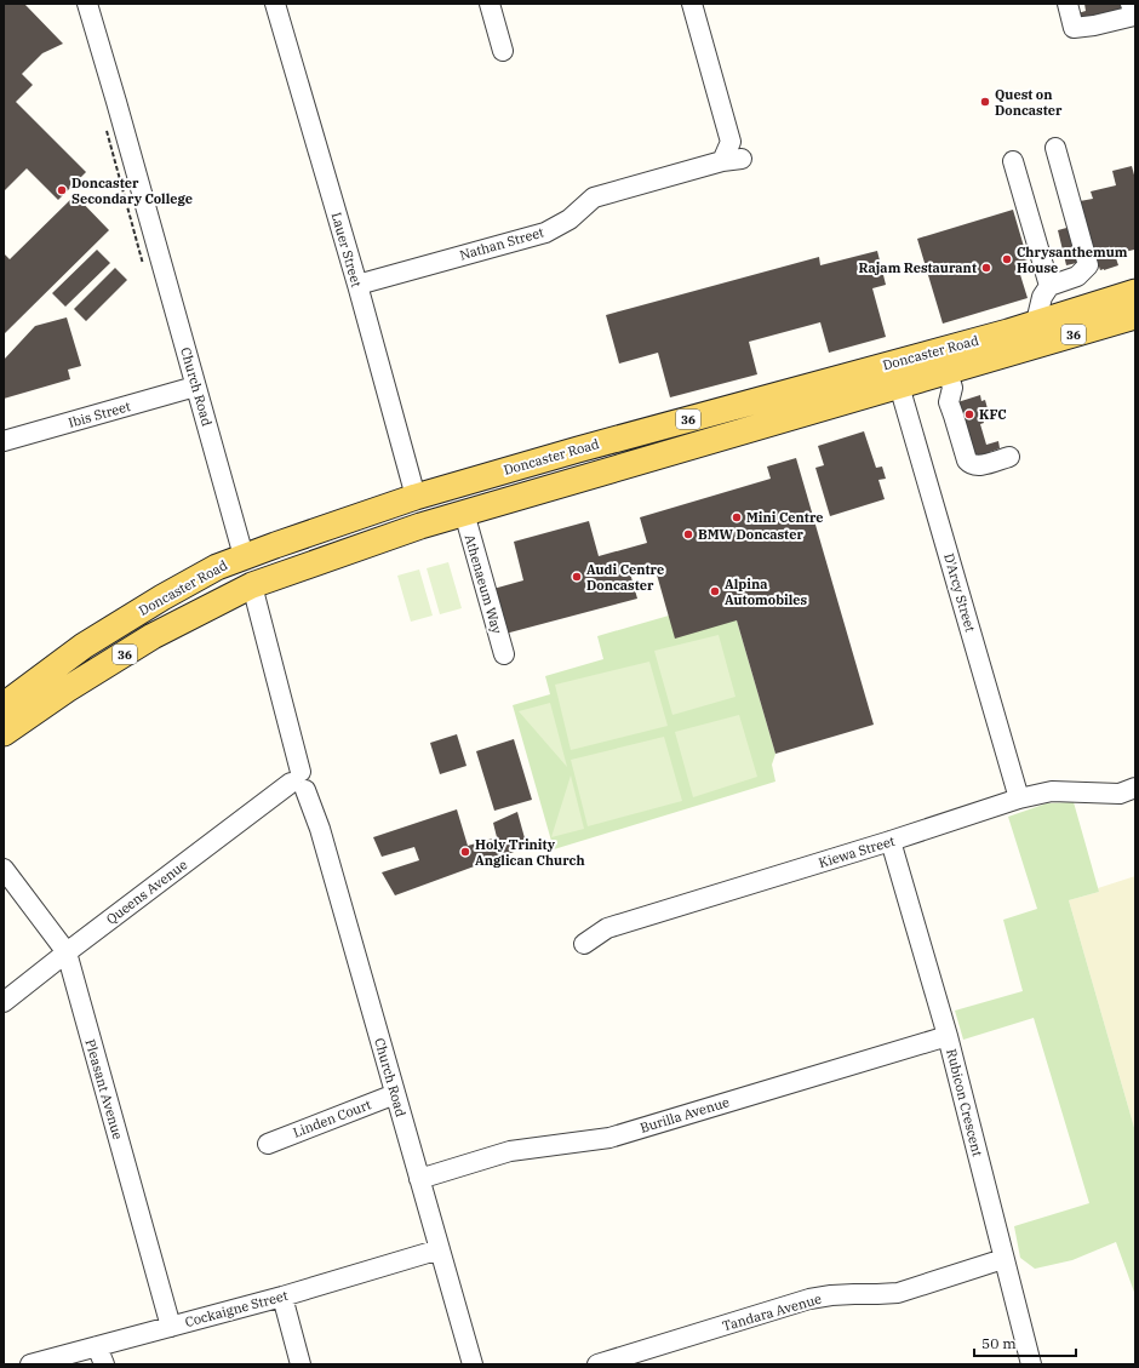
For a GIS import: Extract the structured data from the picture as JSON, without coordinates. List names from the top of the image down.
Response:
{
  "streets": {
    "main road": ["36", "Doncaster Road", "Church Road"],
    "street": [
      "Nathan Street",
      "Lauer Street",
      "Ibis Street",
      "Athenaeum Way",
      "D'Arcy Street",
      "Kiewa Street",
      "Queens Avenue",
      "Pleasant Avenue",
      "Rubicon Crescent",
      "Burilla Avenue",
      "Linden Court",
      "Cockaigne Street",
      "Tandara Avenue"
    ]
  },
  "crossings": [
    ["Nathan Street", "Lauer Street"],
    ["Lauer Street", "Doncaster Road"],
    ["Doncaster Road", "Church Road"],
    ["Doncaster Road", "Athenaeum Way"],
    ["Doncaster Road", "D'Arcy Street"],
    ["Church Road", "Ibis Street"],
    ["Church Road", "Queens Avenue"],
    ["Church Road", "Burilla Avenue"],
    ["Church Road", "Linden Court"],
    ["Church Road", "Cockaigne Street"],
    ["D'Arcy Street", "Kiewa Street"],
    ["Kiewa Street", "Rubicon Crescent"],
    ["Queens Avenue", "Pleasant Avenue"],
    ["Pleasant Avenue", "Cockaigne Street"],
    ["Rubicon Crescent", "Burilla Avenue"],
    ["Rubicon Crescent", "Tandara Avenue"]
  ],
  "places": [
    "Quest on Doncaster",
    "Doncaster Secondary College",
    "Chrysanthemum House",
    "Rajam Restaurant",
    "KFC",
    "Mini Centre",
    "BMW Doncaster",
    "Audi Centre Doncaster",
    "Alpina Automobiles",
    "Holy Trinity Anglican Church"
  ],
  "scale_bar": "50 m"
}
